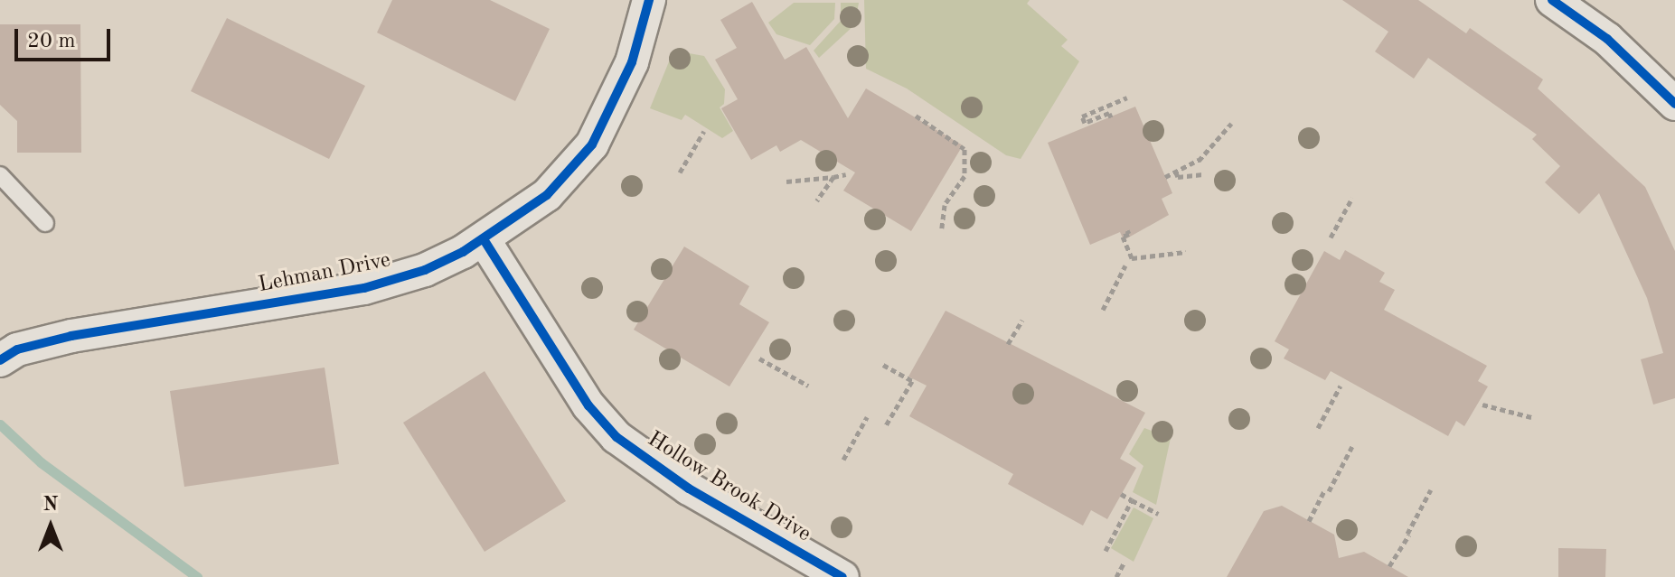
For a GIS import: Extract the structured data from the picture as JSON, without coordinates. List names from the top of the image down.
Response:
{
  "streets": {
    "street": ["Lehman Drive", "Hollow Brook Drive"]
  },
  "crossings": [
    ["Lehman Drive", "Hollow Brook Drive"]
  ],
  "scale_bar": "20 m",
  "north": "top"
}
